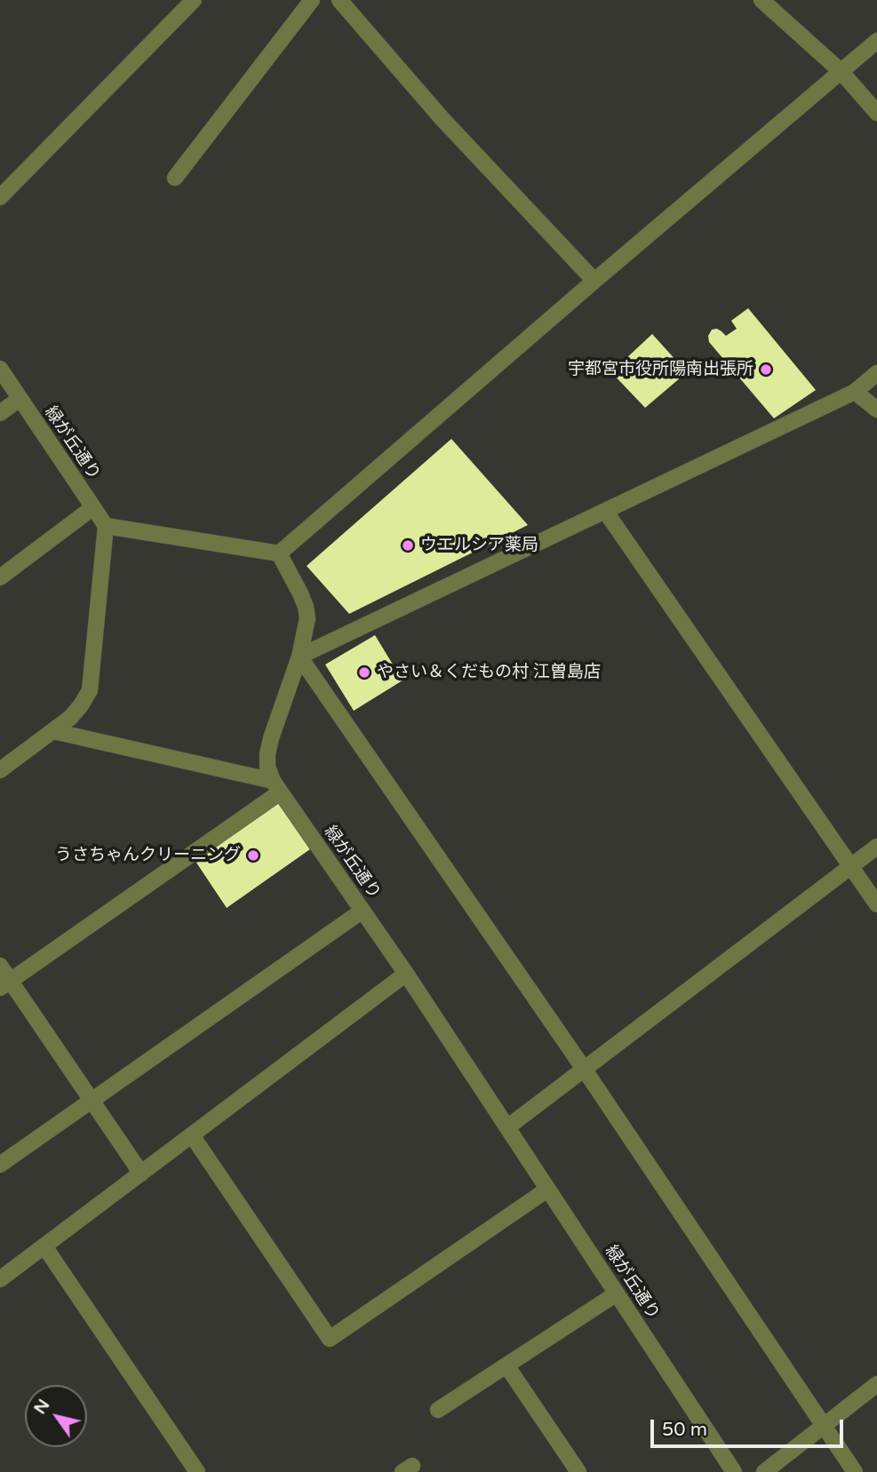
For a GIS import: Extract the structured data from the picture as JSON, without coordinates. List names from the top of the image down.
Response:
{
  "streets": {
    "street": ["緑が丘通り"]
  },
  "places": [
    "宇都宮市役所陽南出張所",
    "ウエルシア薬局",
    "やさい＆くだもの村 江曽島店",
    "うさちゃんクリーニング"
  ],
  "scale_bar": "50 m",
  "north": "top left"
}
